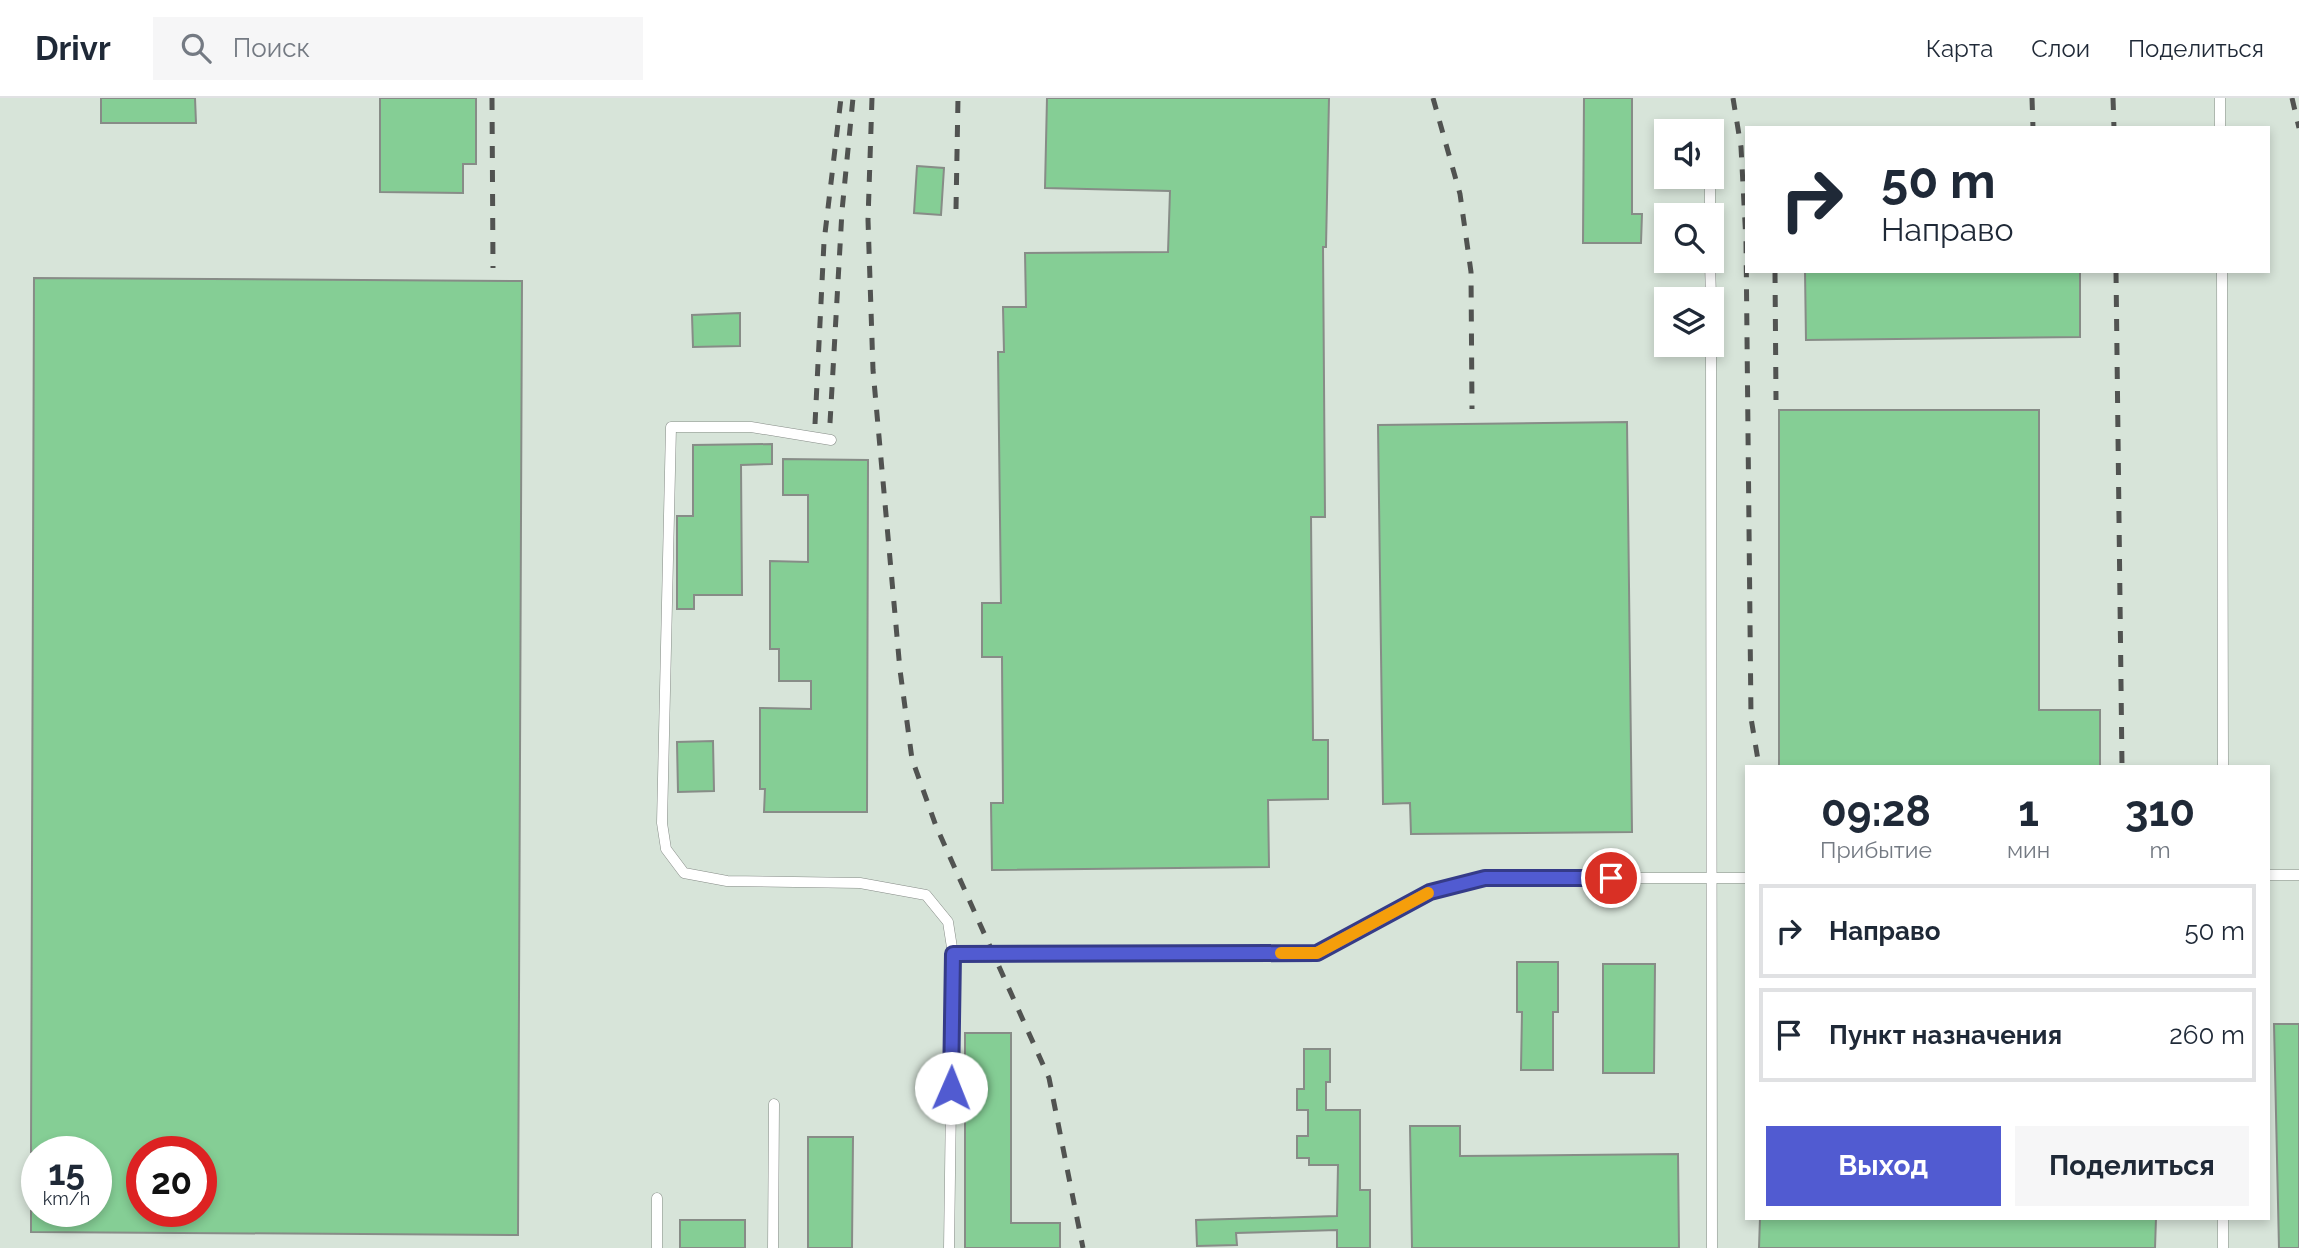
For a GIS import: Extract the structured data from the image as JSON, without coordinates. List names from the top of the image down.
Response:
{
  "page": {
    "header": "Drivr",
    "search": "Поиск",
    "nav": ["Карта", "Слои", "Поделиться"],
    "turn": ["50 m", "Направо"],
    "eta": [
      "09:28",
      "Прибытие",
      "1",
      "мин",
      "310",
      "m"
    ],
    "list": [
      {
        "name": "Направо",
        "value": "50 m"
      },
      {
        "name": "Пункт назначения",
        "value": "260 m"
      }
    ],
    "buttons": ["Выход", "Поделиться"],
    "speed": "15 km/h",
    "limit": "20"
  }
}
